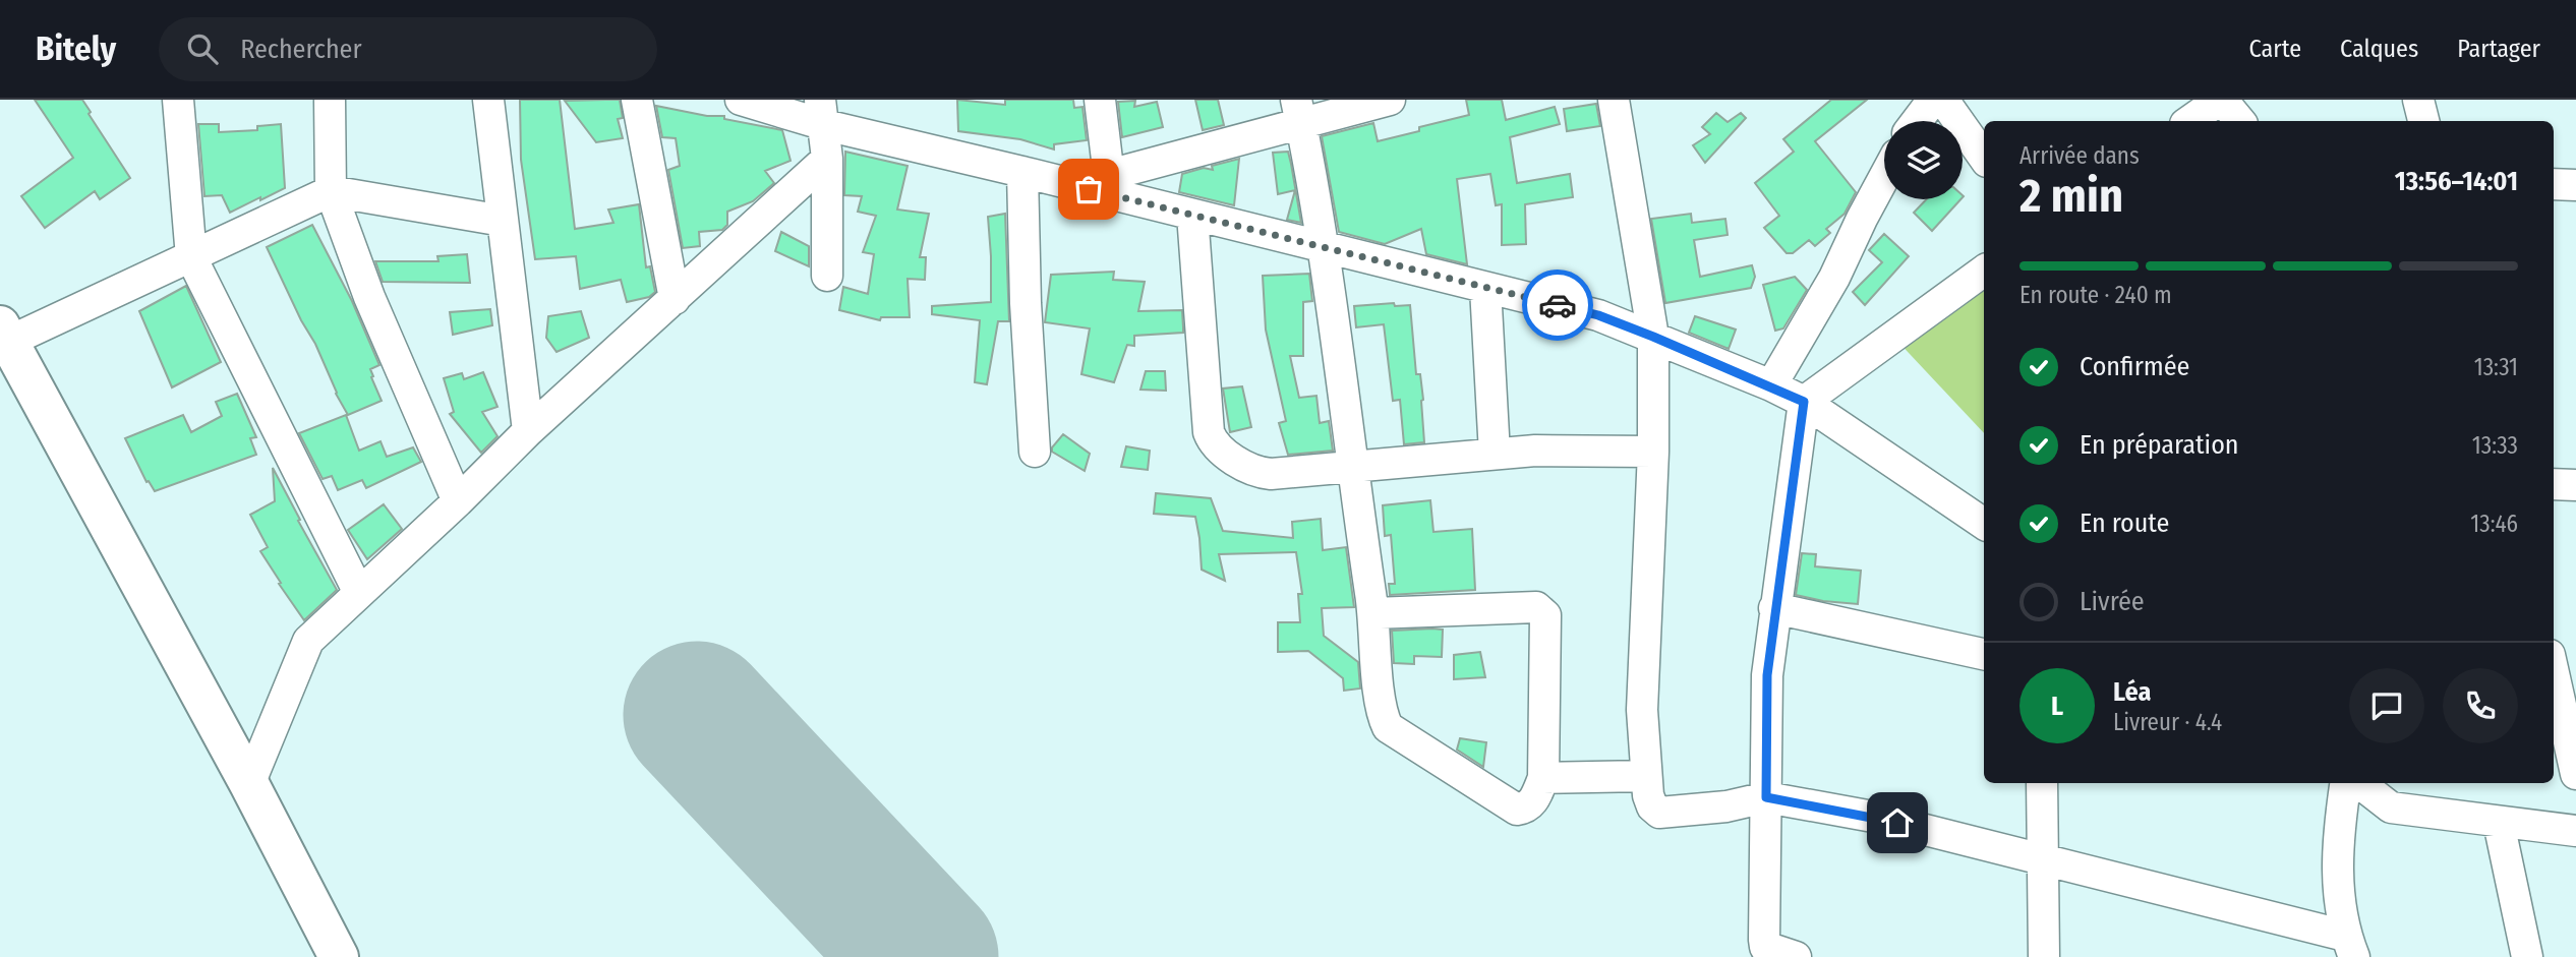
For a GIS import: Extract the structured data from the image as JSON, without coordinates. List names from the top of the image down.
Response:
{
  "page": {
    "header": "Bitely",
    "search": "Rechercher",
    "nav": ["Carte", "Calques", "Partager"],
    "heading": ["2 min", "Arrivée dans", "13:56–14:01"],
    "panel": ["Léa", "Livreur · 4.4"],
    "bar": "En route · 240 m",
    "list": [
      ["Confirmée", "13:31"],
      ["En préparation", "13:33"],
      ["En route", "13:46"],
      "Livrée"
    ],
    "round": "L"
  }
}
